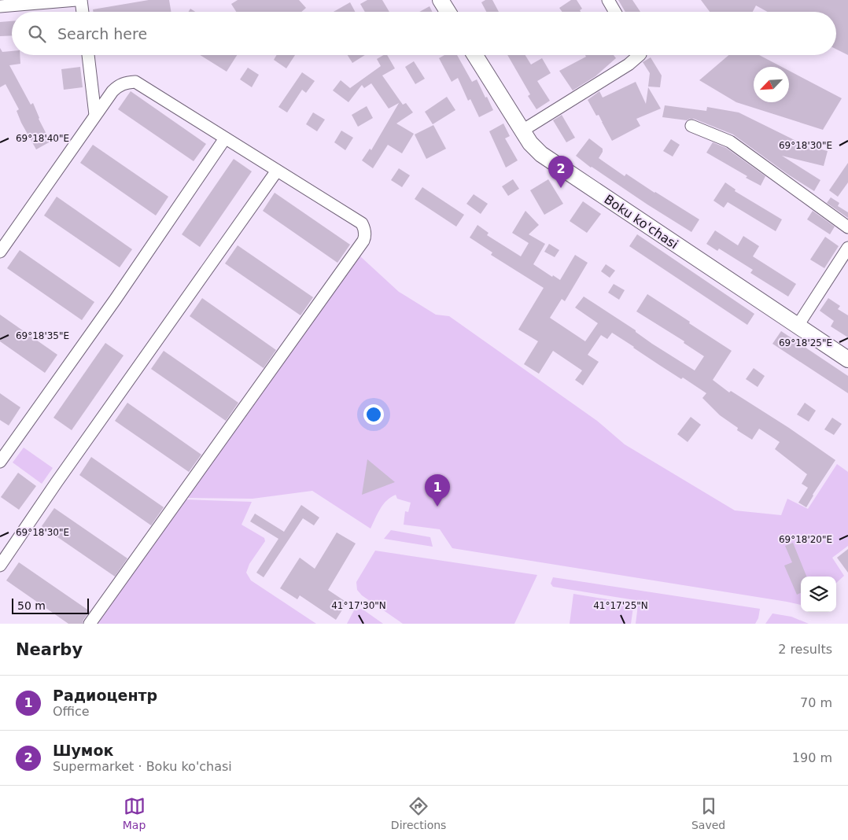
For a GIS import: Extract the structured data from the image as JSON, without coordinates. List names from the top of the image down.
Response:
{
  "streets": {
    "street": ["Boku ko'chasi"]
  },
  "scale_bar": "50 m",
  "north": "bottom left",
  "page": {
    "search": "Search here",
    "pins": ["2", "1"],
    "scale": "50 m",
    "heading": ["Nearby", "2 results"],
    "list": [
      {
        "mark": "1",
        "name": "Радиоцентр",
        "note": "Office",
        "value": "70 m"
      },
      {
        "mark": "2",
        "name": "Шумок",
        "note": "Supermarket · Boku ko'chasi",
        "value": "190 m"
      }
    ],
    "nav": ["Map", "Directions", "Saved"]
  },
  "coordinates": [
    "69°18'40\"E",
    "69°18'30\"E",
    "69°18'35\"E",
    "69°18'25\"E",
    "69°18'20\"E",
    "41°17'30\"N",
    "41°17'25\"N"
  ]
}
